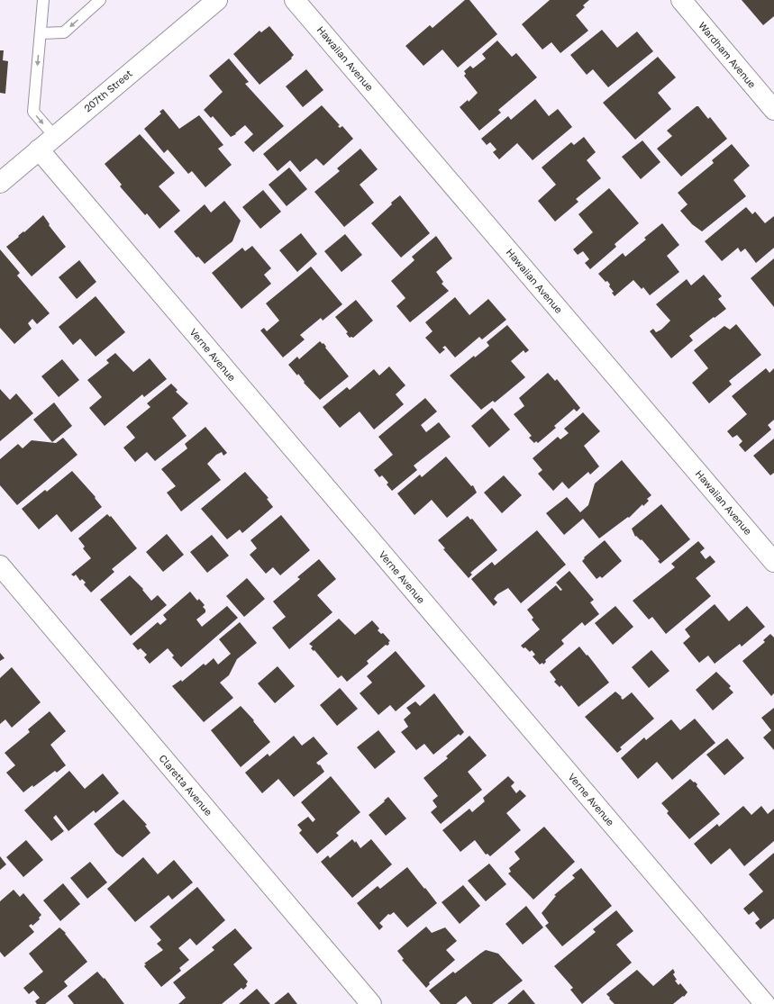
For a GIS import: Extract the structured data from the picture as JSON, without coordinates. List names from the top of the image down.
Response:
{
  "streets": {
    "street": [
      "Wardham Avenue",
      "Hawaiian Avenue",
      "207th Street",
      "Verne Avenue",
      "Claretta Avenue"
    ]
  },
  "crossings": [
    ["207th Street", "Verne Avenue"]
  ]
}
